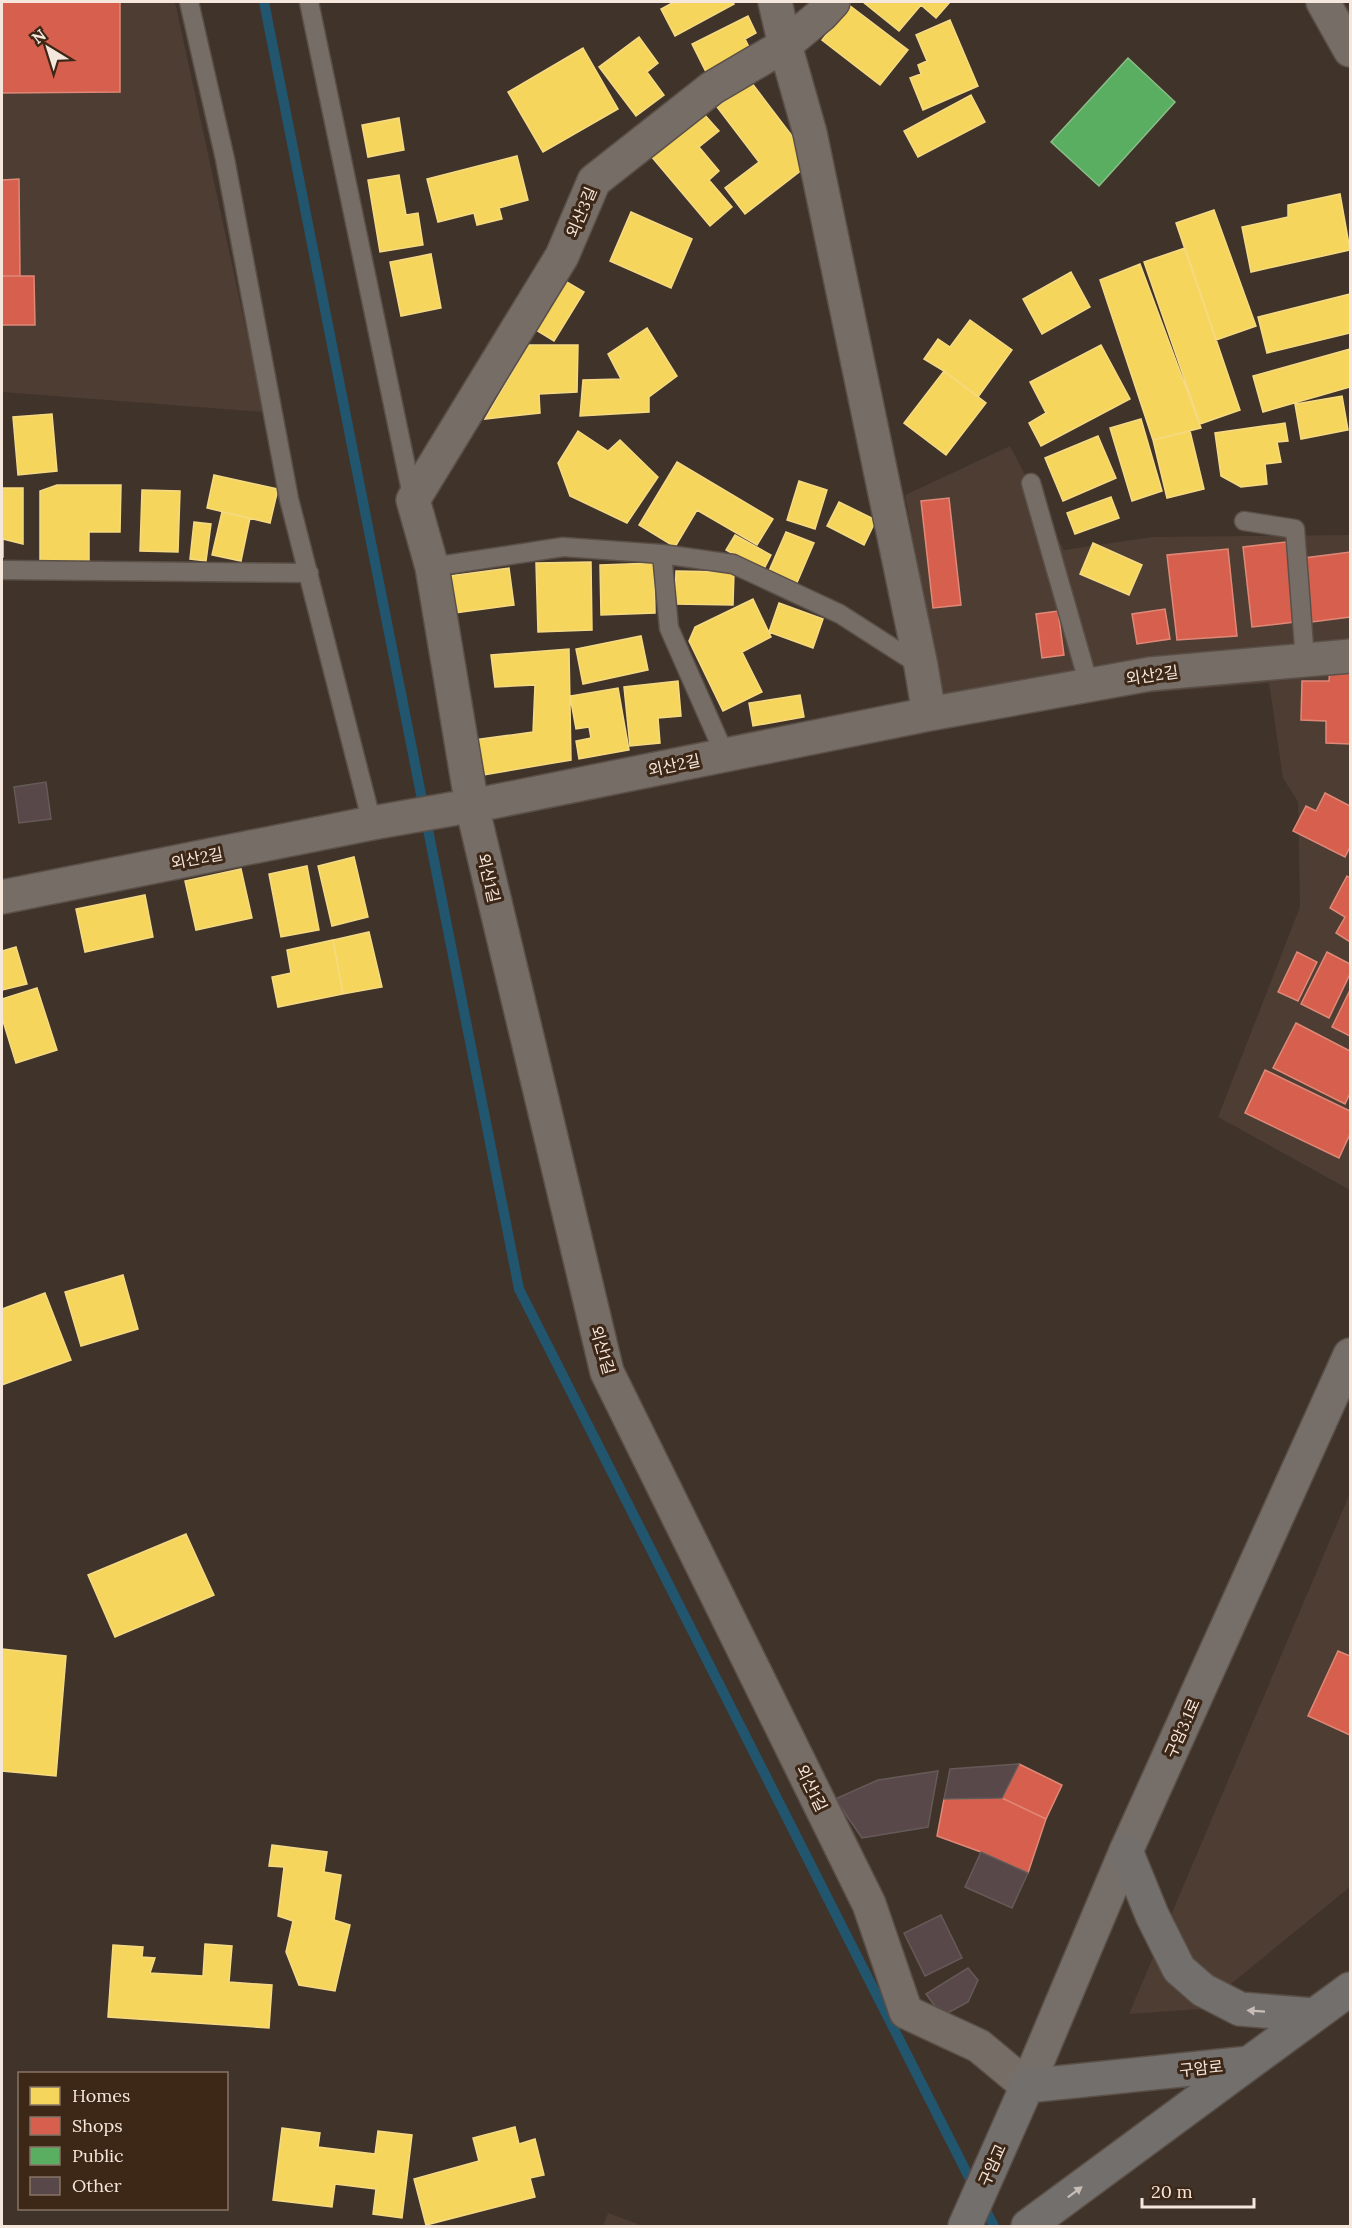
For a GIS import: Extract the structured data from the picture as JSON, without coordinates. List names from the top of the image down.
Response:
{
  "streets": {
    "main road": ["구암로", "구암교"],
    "street": [
      "외산3길",
      "외산2길",
      "외산1길",
      "구암3.1로"
    ]
  },
  "crossings": [
    ["외산3길", "외산1길"],
    ["외산2길", "외산1길"],
    ["외산1길", "구암3.1로"],
    ["외산1길", "구암로"],
    ["외산1길", "구암교"],
    ["구암3.1로", "구암로"],
    ["구암3.1로", "구암교"],
    ["구암로", "구암교"]
  ],
  "legend": [
    "Homes",
    "Shops",
    "Public",
    "Other"
  ],
  "scale_bar": "20 m",
  "north": "top left"
}
